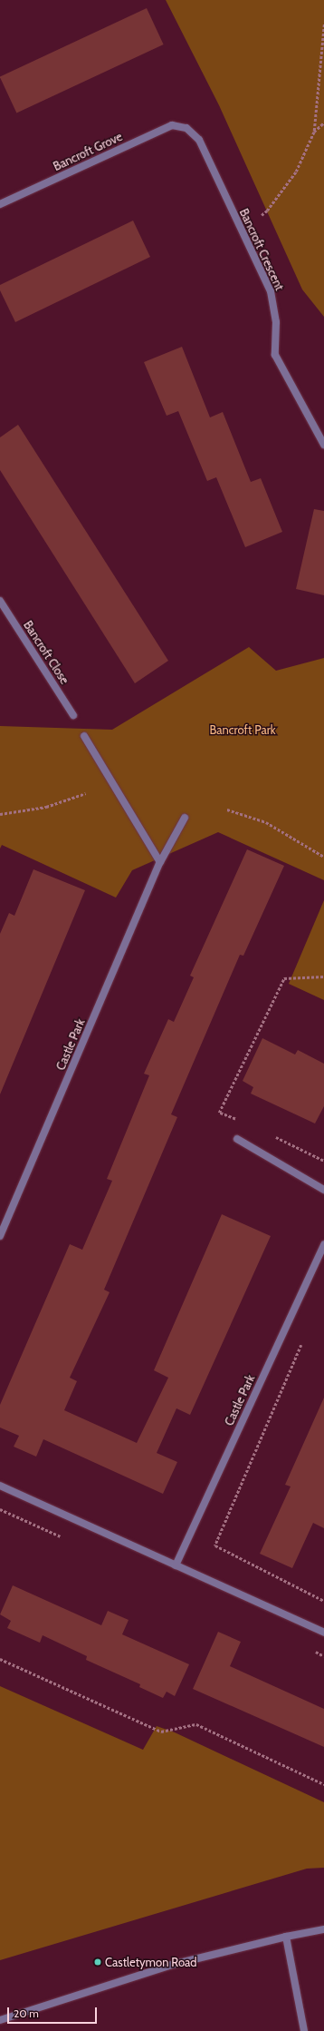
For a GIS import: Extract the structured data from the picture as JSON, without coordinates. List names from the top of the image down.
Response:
{
  "streets": {
    "street": [
      "Bancroft Grove",
      "Bancroft Crescent",
      "Bancroft Close",
      "Castle Park"
    ]
  },
  "crossings": [
    ["Bancroft Grove", "Bancroft Crescent"]
  ],
  "parks": ["Bancroft Park"],
  "places": ["Castletymon Road"],
  "scale_bar": "20 m"
}
